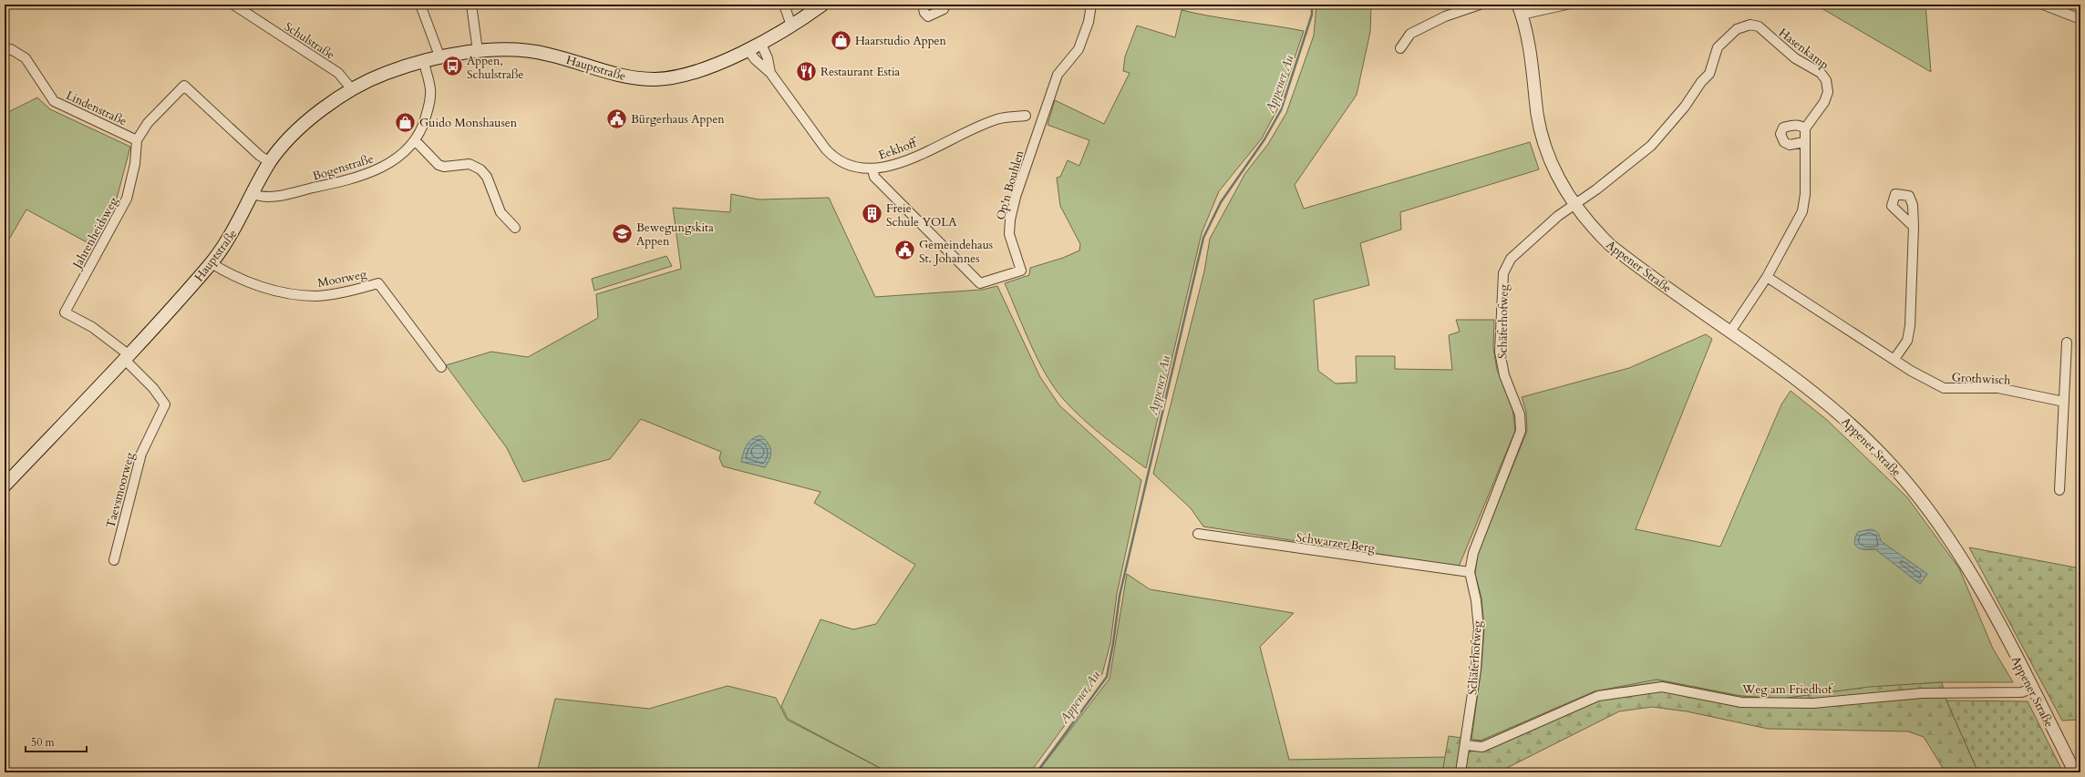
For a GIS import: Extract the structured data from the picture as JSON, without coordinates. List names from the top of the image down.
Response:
{
  "streets": {
    "main road": ["Hauptstraße"],
    "street": [
      "Schulstraße",
      "Hasenkamp",
      "Lindenstraße",
      "Eekhoff",
      "Bogenstraße",
      "Op'n Bouhlen",
      "Jahrenheidsweg",
      "Appener Straße",
      "Moorweg",
      "Schäferhofweg",
      "Grothwisch",
      "Taevsmoorweg",
      "Schwarzer Berg",
      "Weg am Friedhof"
    ]
  },
  "crossings": [
    ["Schulstraße", "Hauptstraße"],
    ["Hasenkamp", "Appener Straße"],
    ["Hasenkamp", "Schäferhofweg"],
    ["Hauptstraße", "Eekhoff"],
    ["Hauptstraße", "Bogenstraße"],
    ["Hauptstraße", "Jahrenheidsweg"],
    ["Hauptstraße", "Moorweg"],
    ["Hauptstraße", "Taevsmoorweg"],
    ["Lindenstraße", "Jahrenheidsweg"],
    ["Eekhoff", "Op'n Bouhlen"],
    ["Jahrenheidsweg", "Taevsmoorweg"],
    ["Appener Straße", "Schäferhofweg"],
    ["Appener Straße", "Weg am Friedhof"],
    ["Schäferhofweg", "Schwarzer Berg"],
    ["Schäferhofweg", "Weg am Friedhof"]
  ],
  "water": ["Appener Au"],
  "places": {
    "shop": ["Haarstudio Appen", "Guido Monshausen"],
    "bus stop": ["Appen, Schulstraße"],
    "restaurant": ["Restaurant Estia"],
    "public building": ["Bürgerhaus Appen", "Gemeindehaus St. Johannes"],
    "building": ["Freie Schule YOLA"],
    "school or university": ["Bewegungskita Appen"]
  },
  "scale_bar": "50 m"
}
